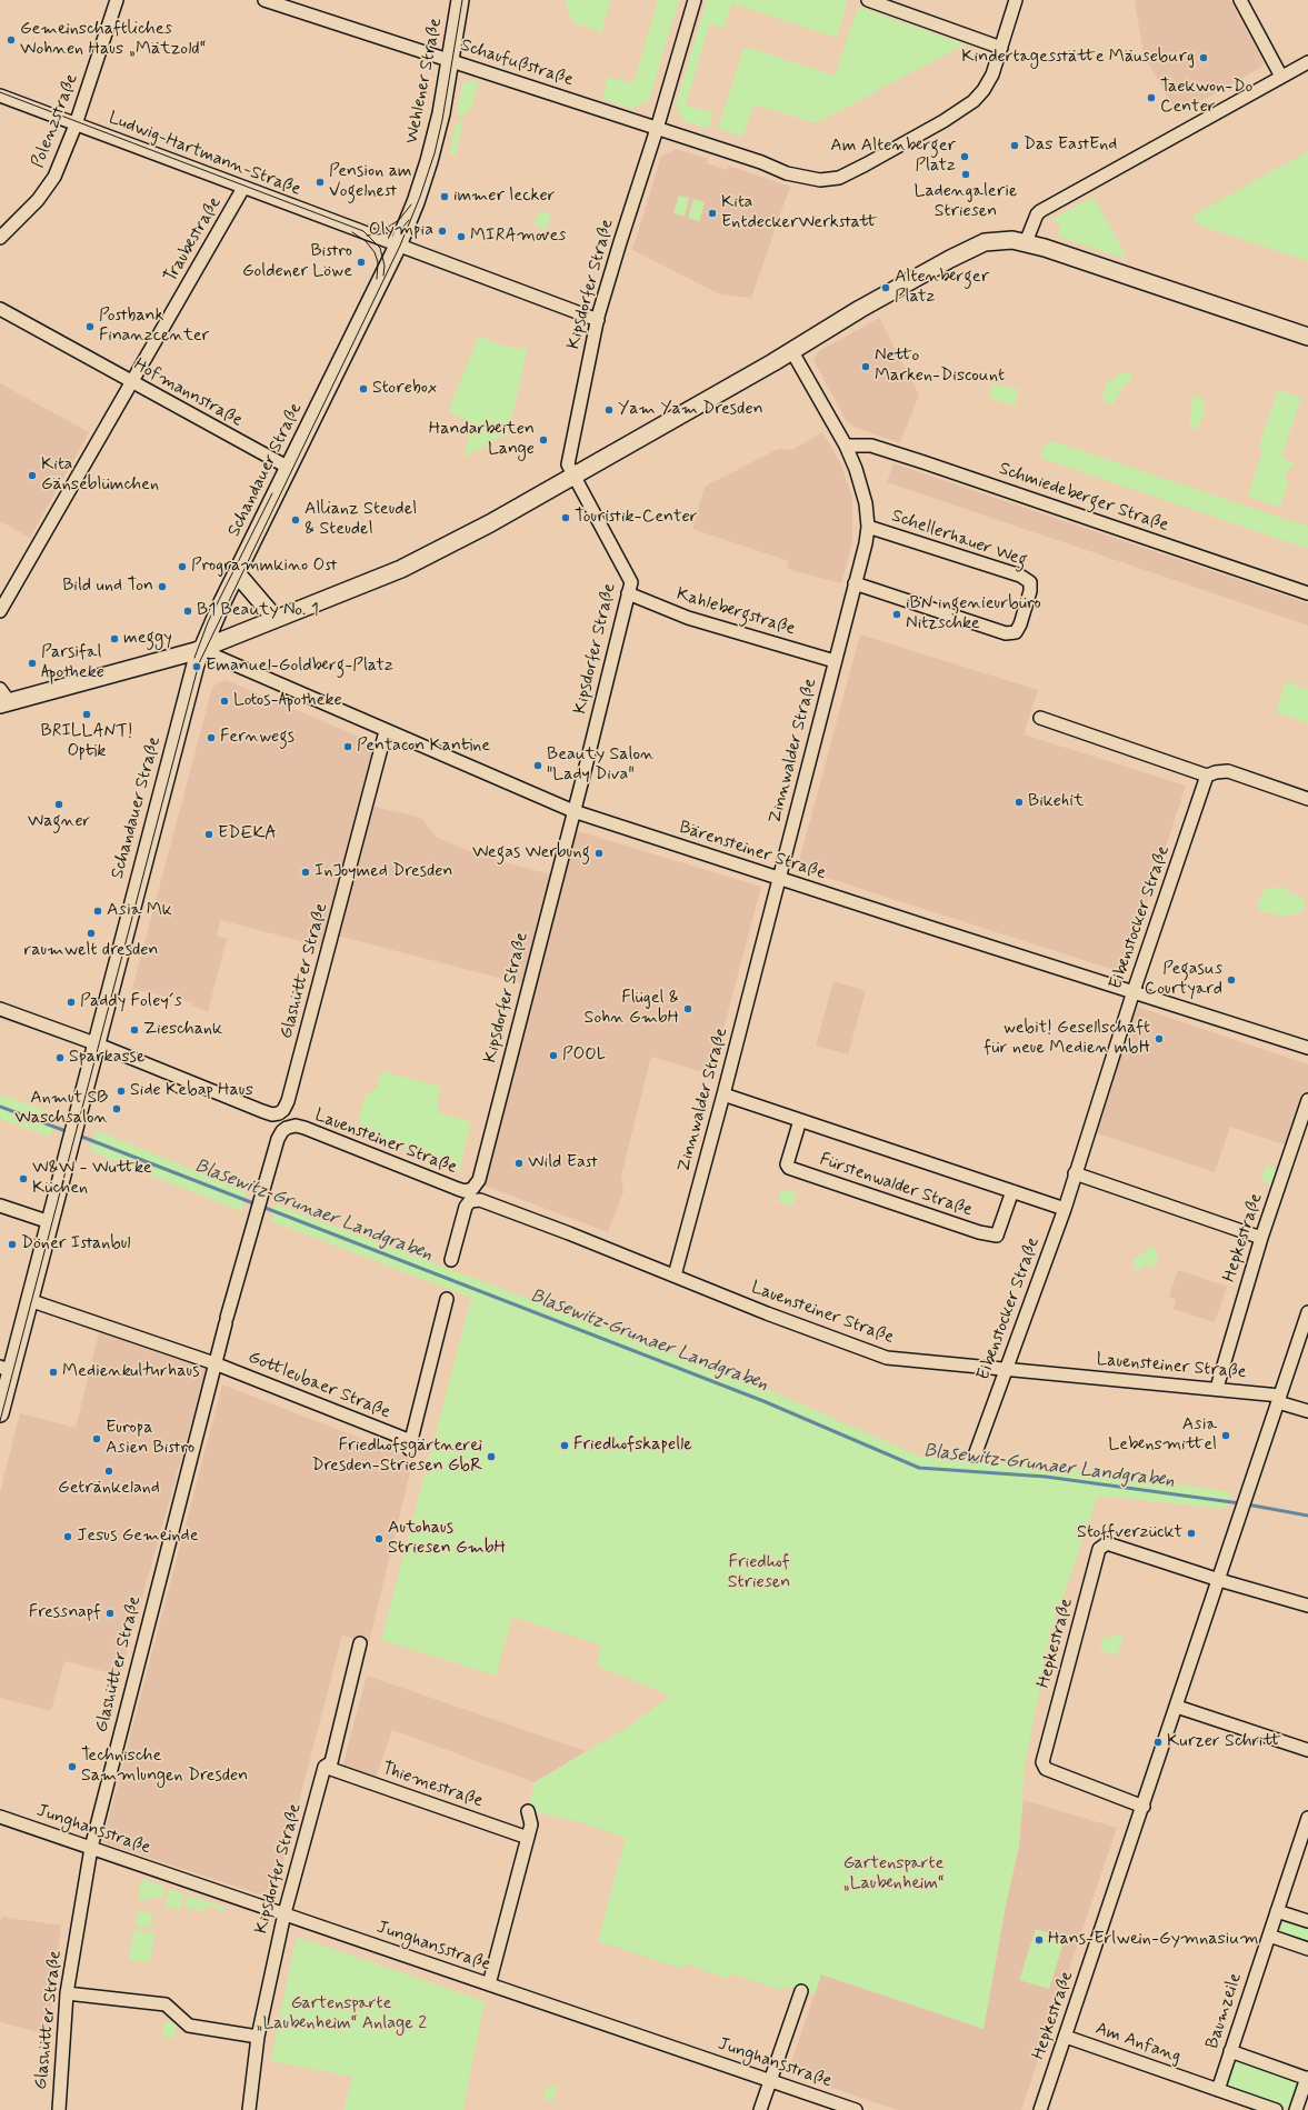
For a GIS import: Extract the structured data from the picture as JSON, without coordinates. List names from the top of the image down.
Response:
{
  "streets": {
    "main road": ["Wehlener Straße", "Schandauer Straße"],
    "street": [
      "Schaufußstraße",
      "Polenzstraße",
      "Ludwig-Hartmann-Straße",
      "Traubestraße",
      "Kipsdorfer Straße",
      "Hofmannstraße",
      "Schmiedeberger Straße",
      "Schellerhauer Weg",
      "Kahlebergstraße",
      "Zinnwalder Straße",
      "Bärensteiner Straße",
      "Eibenstocker Straße",
      "Glashütter Straße",
      "Lauensteiner Straße",
      "Fürstenwalder Straße",
      "Hepkestraße",
      "Gottleubaer Straße",
      "Thiemestraße",
      "Junghansstraße",
      "Baumzeile",
      "Am Anfang"
    ]
  },
  "crossings": [
    ["Schaufußstraße", "Wehlener Straße"],
    ["Schaufußstraße", "Kipsdorfer Straße"],
    ["Wehlener Straße", "Ludwig-Hartmann-Straße"],
    ["Wehlener Straße", "Schandauer Straße"],
    ["Polenzstraße", "Ludwig-Hartmann-Straße"],
    ["Ludwig-Hartmann-Straße", "Traubestraße"],
    ["Ludwig-Hartmann-Straße", "Kipsdorfer Straße"],
    ["Ludwig-Hartmann-Straße", "Schandauer Straße"],
    ["Traubestraße", "Hofmannstraße"],
    ["Kipsdorfer Straße", "Kahlebergstraße"],
    ["Kipsdorfer Straße", "Bärensteiner Straße"],
    ["Kipsdorfer Straße", "Lauensteiner Straße"],
    ["Kipsdorfer Straße", "Thiemestraße"],
    ["Kipsdorfer Straße", "Junghansstraße"],
    ["Hofmannstraße", "Schandauer Straße"],
    ["Schandauer Straße", "Bärensteiner Straße"],
    ["Schandauer Straße", "Glashütter Straße"],
    ["Schandauer Straße", "Gottleubaer Straße"],
    ["Schmiedeberger Straße", "Zinnwalder Straße"],
    ["Schellerhauer Weg", "Zinnwalder Straße"],
    ["Kahlebergstraße", "Zinnwalder Straße"],
    ["Zinnwalder Straße", "Bärensteiner Straße"],
    ["Zinnwalder Straße", "Lauensteiner Straße"],
    ["Zinnwalder Straße", "Fürstenwalder Straße"],
    ["Bärensteiner Straße", "Eibenstocker Straße"],
    ["Bärensteiner Straße", "Glashütter Straße"],
    ["Eibenstocker Straße", "Lauensteiner Straße"],
    ["Eibenstocker Straße", "Fürstenwalder Straße"],
    ["Glashütter Straße", "Lauensteiner Straße"],
    ["Glashütter Straße", "Gottleubaer Straße"],
    ["Glashütter Straße", "Junghansstraße"],
    ["Lauensteiner Straße", "Hepkestraße"],
    ["Hepkestraße", "Am Anfang"],
    ["Baumzeile", "Am Anfang"]
  ],
  "water": ["Blasewitz‐Grunaer Landgraben"],
  "parks": ["Friedhof Striesen", "Gartensparte „Laubenheim“", "Gartensparte „Laubenheim“ Anlage 2"],
  "places": [
    "Gemeinschaftliches Wohnen Haus „Mätzold“",
    "Kindertagesstätte Mäuseburg",
    "Taekwon-Do Center",
    "Das EastEnd",
    "Am Altenberger Platz",
    "Ladengalerie Striesen",
    "Pension am Vogelnest",
    "immer lecker",
    "Kita EntdeckerWerkstatt",
    "Olympia",
    "MIRAmoves",
    "Bistro Goldener Löwe",
    "Altenberger Platz",
    "Postbank Finanzcenter",
    "Netto Marken-Discount",
    "Storebox",
    "Yam Yam Dresden",
    "Handarbeiten Lange",
    "Kita Gänseblümchen",
    "Touristik-Center",
    "Allianz Steudel & Steudel",
    "Programmkino Ost",
    "Bild und Ton",
    "B1 Beauty No. 1",
    "iBN ingenieurbüro Nitzschke",
    "meggy",
    "Parsifal Apotheke",
    "Emanuel-Goldberg-Platz",
    "Lotos-Apotheke",
    "BRILLANT! Optik",
    "Fernwegs",
    "Pentacon Kantine",
    "Beauty Salon \"Lady Diva\"",
    "Bikehit",
    "Wagner",
    "EDEKA",
    "Wegas Werbung",
    "InJoymed Dresden",
    "Asia Mk",
    "raumwelt dresden",
    "Pegasus Courtyard",
    "Paddy Foley´s",
    "Flügel & Sohn GmbH",
    "Zieschank",
    "webit! Gesellschaft für neue Medien mbH",
    "POOL",
    "Sparkasse",
    "Side Kebap Haus",
    "Anmut SB Waschsalon",
    "Wild East",
    "W&W - Wuttke Küchen",
    "Döner Istanbul",
    "Medienkulturhaus",
    "Asia Lebensmittel",
    "Europa Asien Bistro",
    "Friedhofskapelle",
    "Friedhofsgärtnerei Dresden-Striesen GbR",
    "Getränkeland",
    "Stoffverzückt",
    "Jesus Gemeinde",
    "Autohaus Striesen GmbH",
    "Fressnapf",
    "Kurzer Schritt",
    "Technische Sammlungen Dresden",
    "Hans-Erlwein-Gymnasium"
  ]
}
